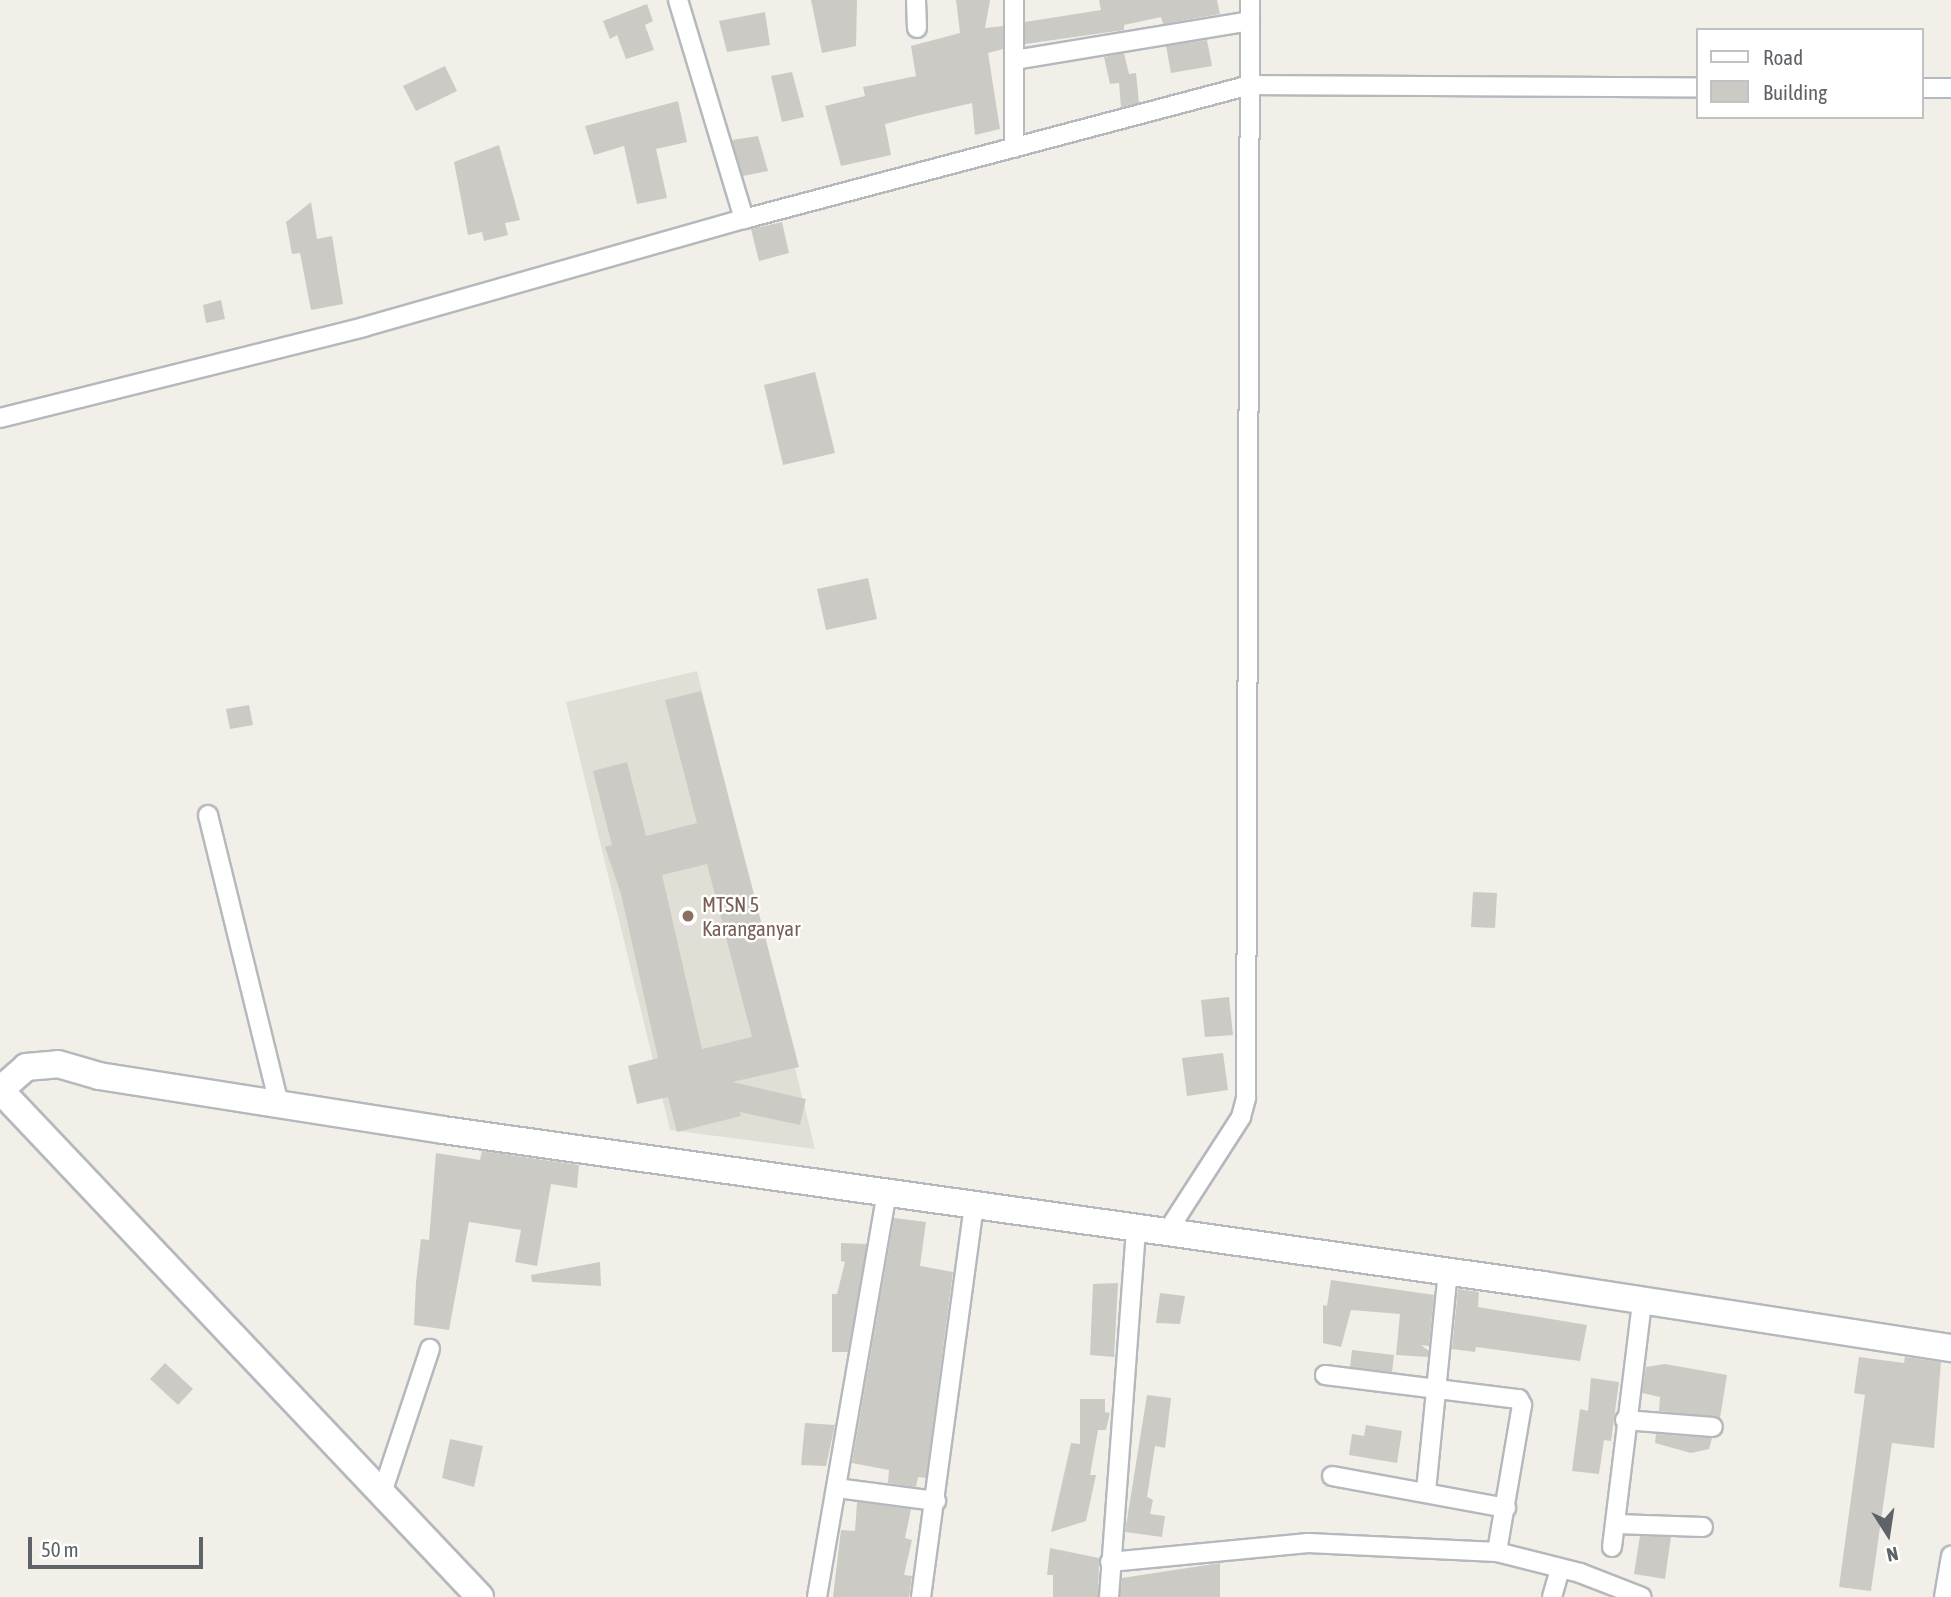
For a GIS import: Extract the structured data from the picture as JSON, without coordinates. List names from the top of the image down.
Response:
{
  "places": ["MTSN 5 Karanganyar"],
  "legend": ["Road", "Building"],
  "scale_bar": "50 m",
  "north": "bottom"
}
